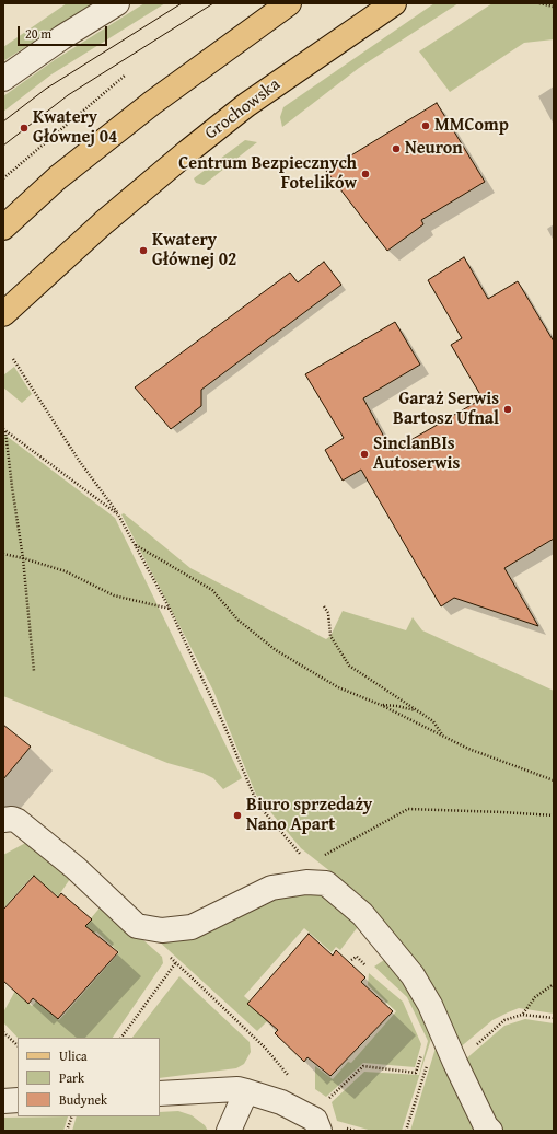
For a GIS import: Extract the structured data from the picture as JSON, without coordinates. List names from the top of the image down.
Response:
{
  "streets": {
    "main road": ["Grochowska"]
  },
  "places": [
    "MMComp",
    "Kwatery Głównej 04",
    "Neuron",
    "Centrum Bezpiecznych Fotelików",
    "Kwatery Głównej 02",
    "Garaż Serwis Bartosz Ufnal",
    "SinclanBIs Autoserwis",
    "Biuro sprzedaży Nano Apart"
  ],
  "legend": ["Ulica", "Park", "Budynek"],
  "scale_bar": "20 m"
}
